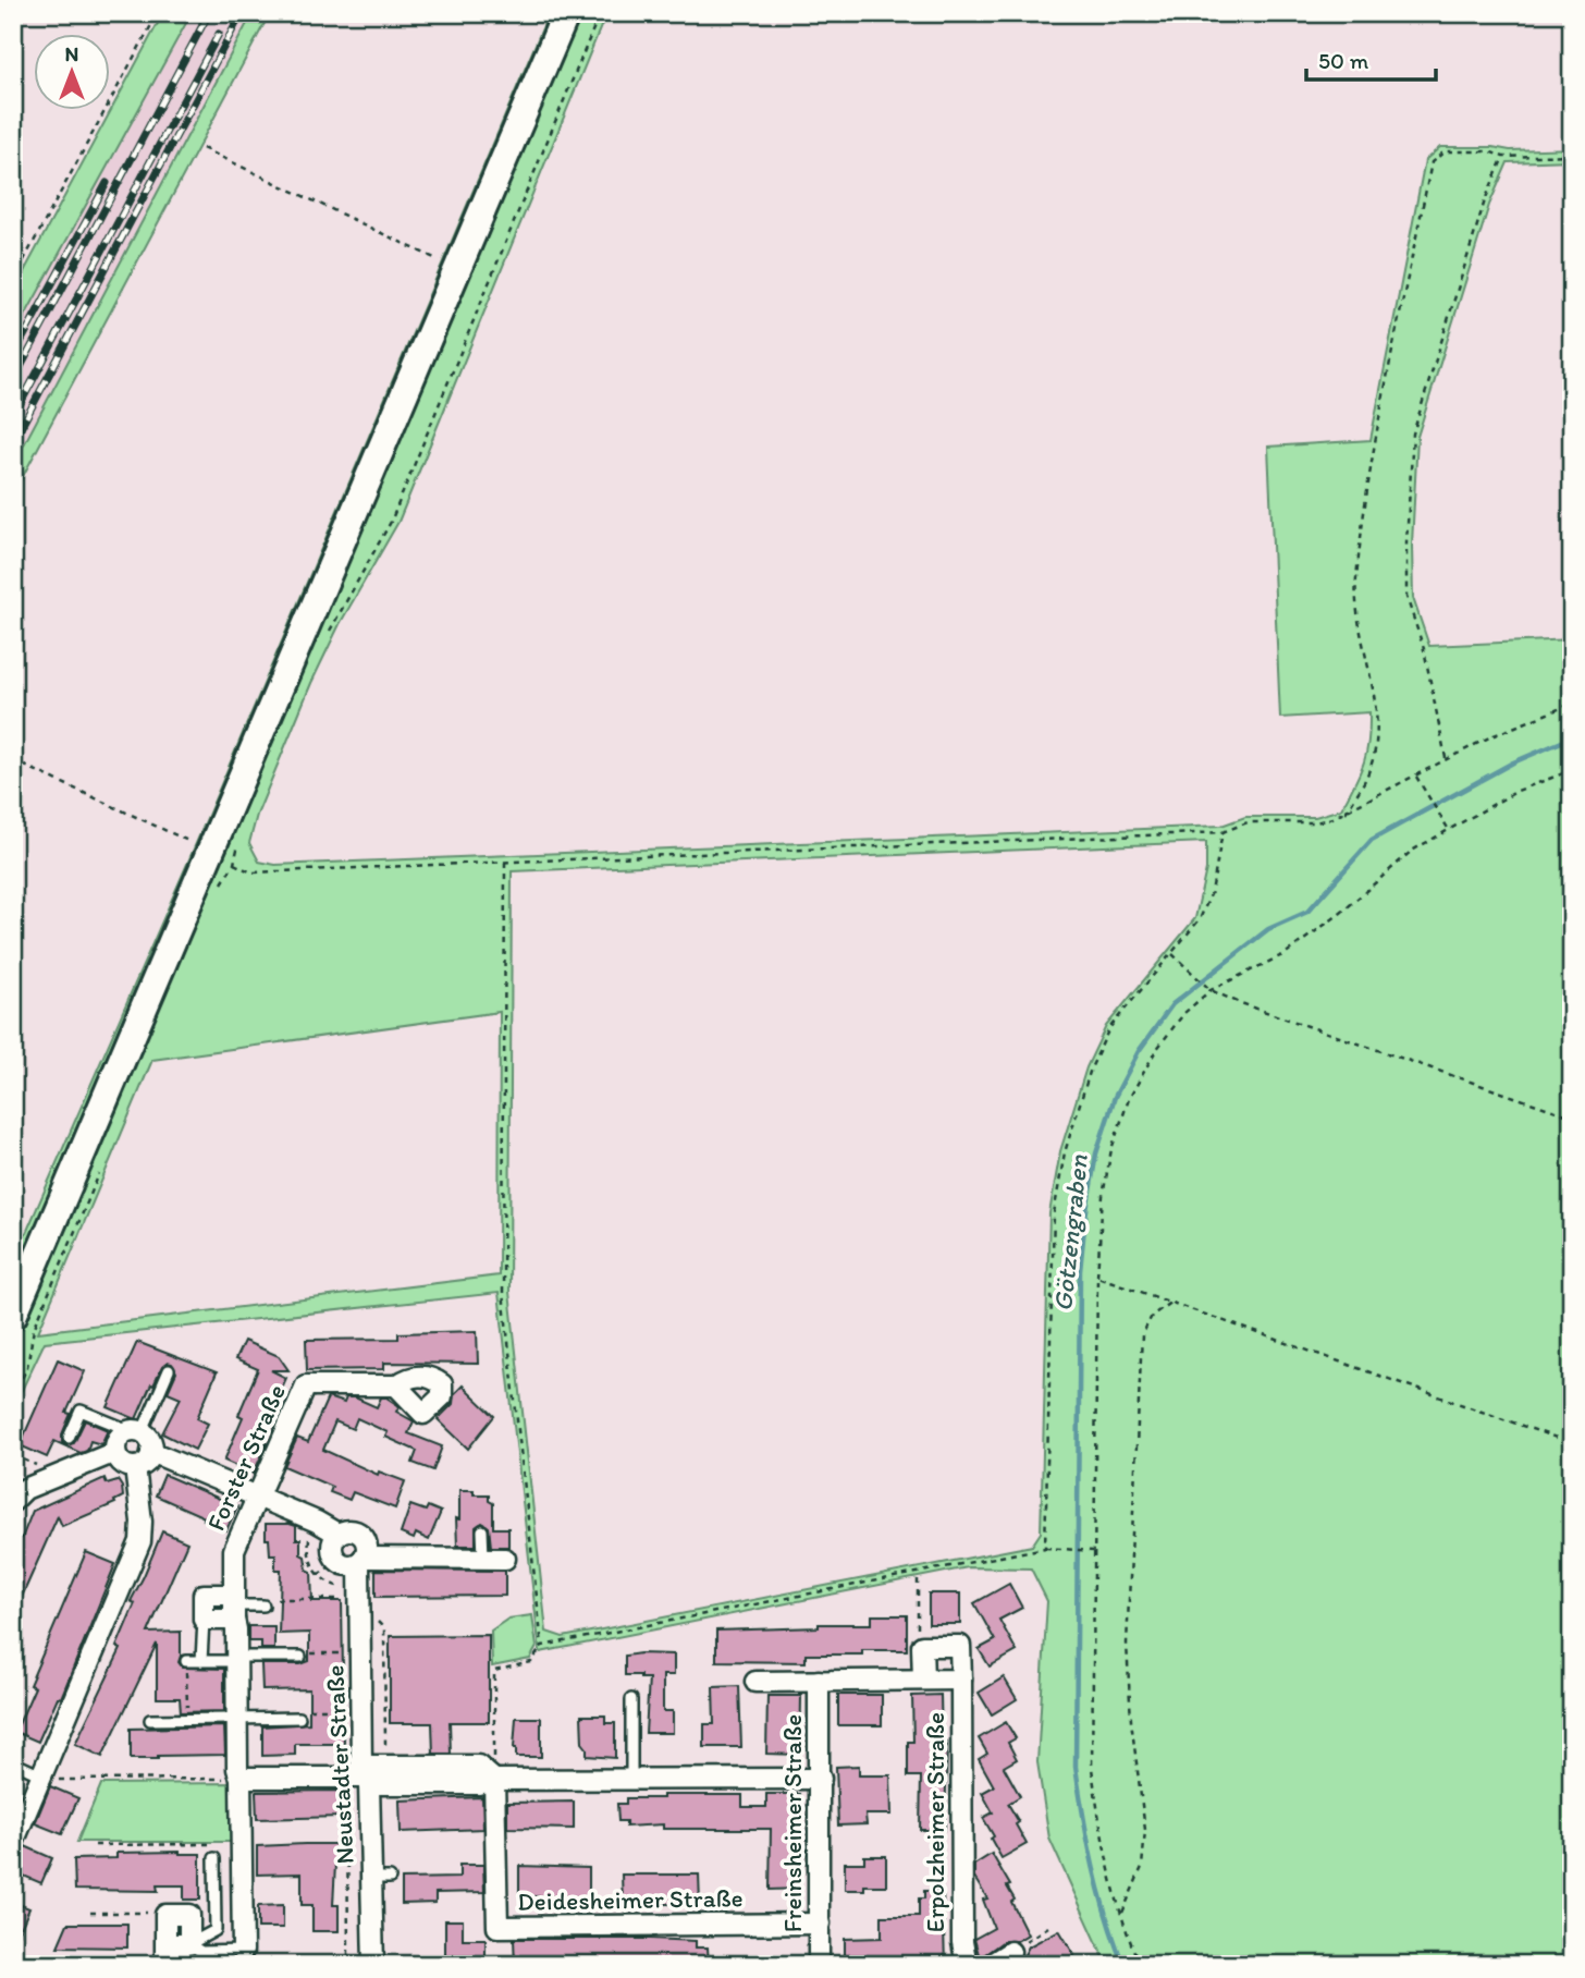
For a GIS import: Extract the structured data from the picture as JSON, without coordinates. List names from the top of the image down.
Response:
{
  "streets": {
    "street": [
      "Forster Straße",
      "Neustadter Straße",
      "Erpolzheimer Straße",
      "Freinsheimer Straße",
      "Deidesheimer Straße"
    ]
  },
  "crossings": [
    ["Forster Straße", "Neustadter Straße"],
    ["Freinsheimer Straße", "Deidesheimer Straße"]
  ],
  "water": ["Götzengraben"],
  "scale_bar": "50 m",
  "north": "top"
}
